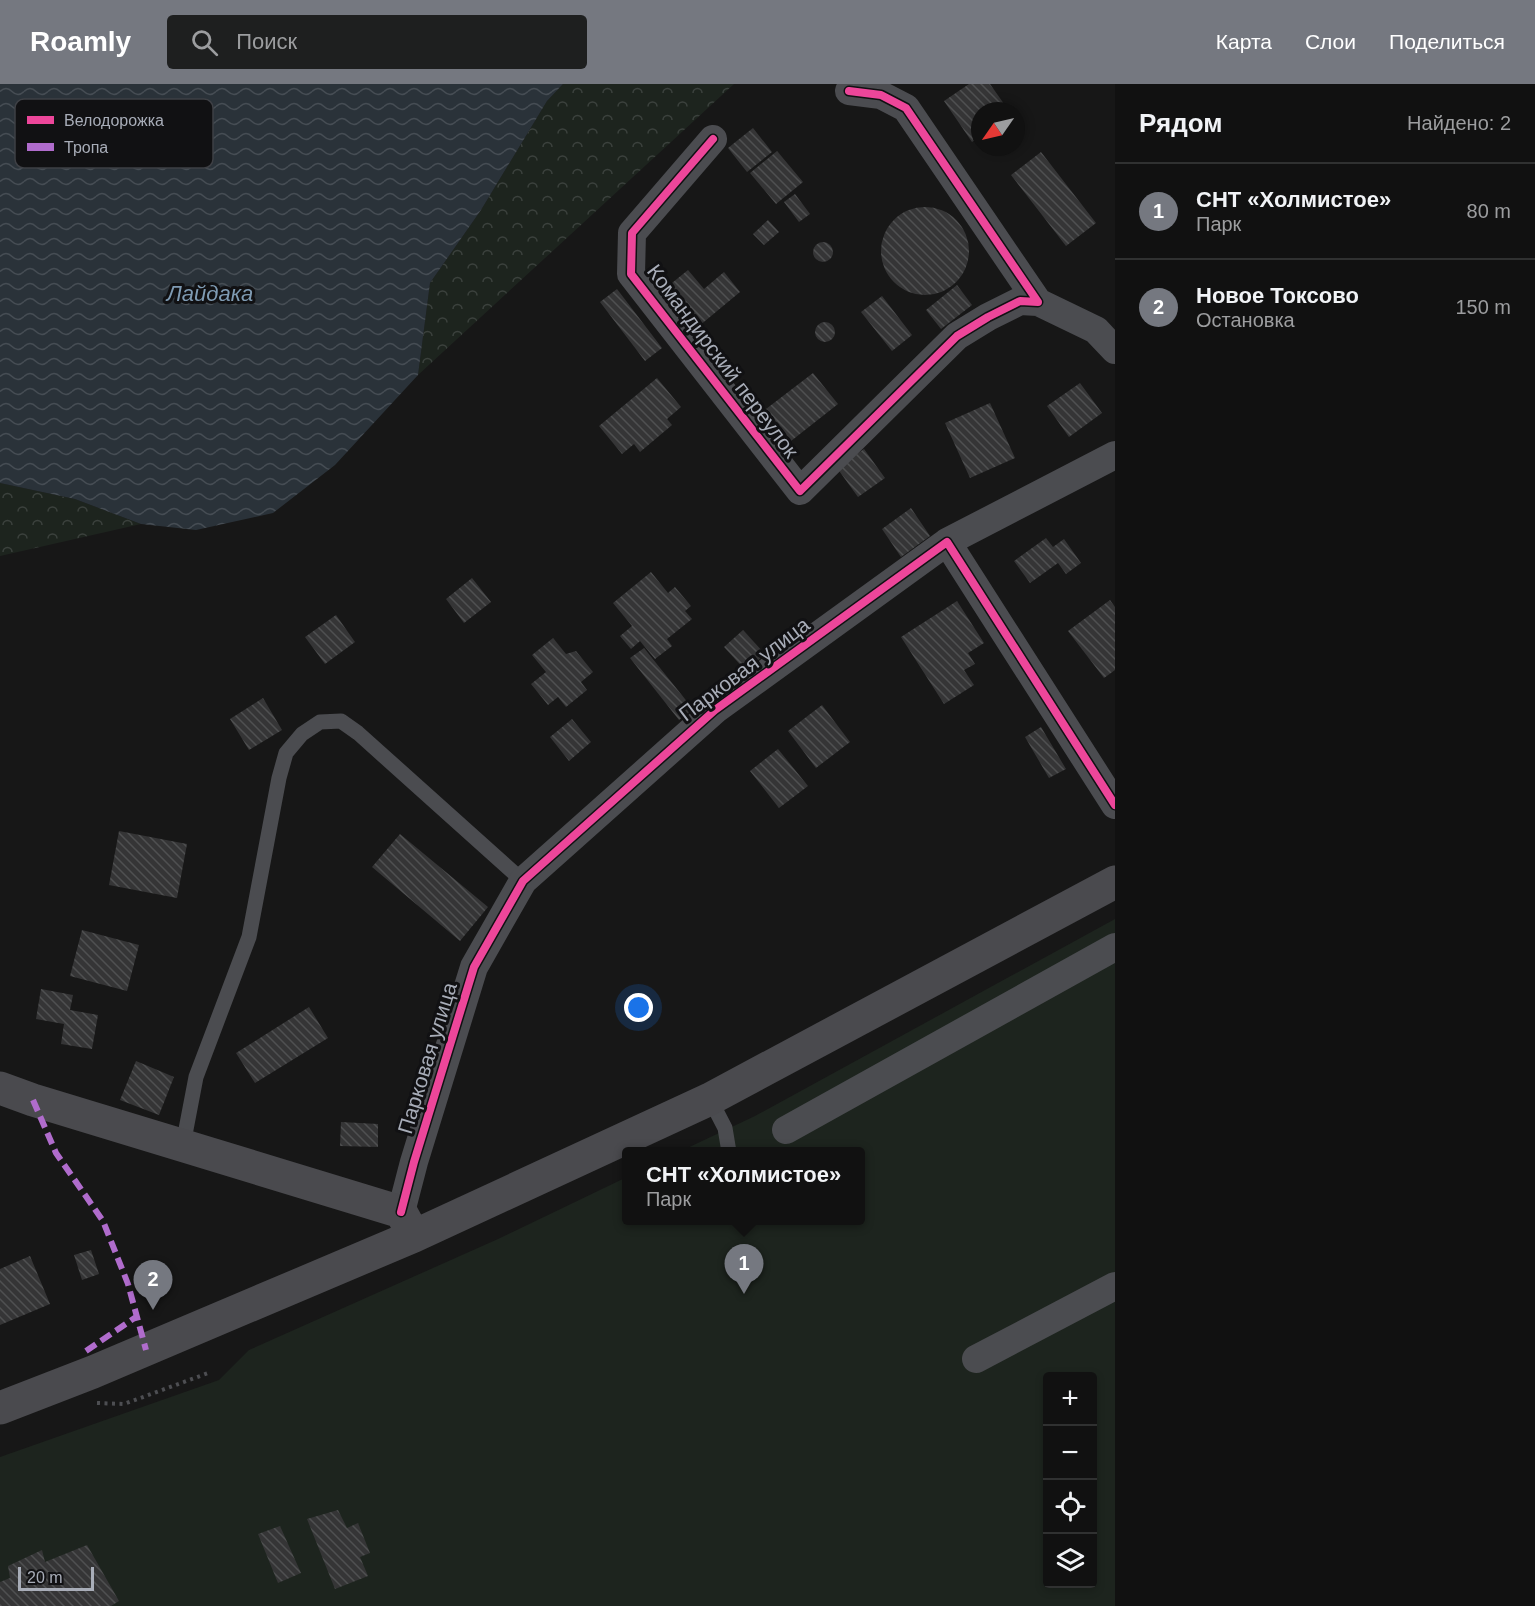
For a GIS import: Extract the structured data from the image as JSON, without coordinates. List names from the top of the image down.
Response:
{
  "streets": {
    "street": ["Командирский переулок", "Парковая улица"]
  },
  "water": ["Лайдака"],
  "legend": ["Велодорожка", "Тропа"],
  "scale_bar": "20 m",
  "north": "bottom left",
  "page": {
    "header": "Roamly",
    "search": "Поиск",
    "nav": ["Карта", "Слои", "Поделиться"],
    "heading": ["Рядом", "Найдено: 2"],
    "list": [
      {
        "mark": "1",
        "name": "СНТ «Холмистое»",
        "note": "Парк",
        "value": "80 m"
      },
      {
        "mark": "2",
        "name": "Новое Токсово",
        "note": "Остановка",
        "value": "150 m"
      }
    ],
    "popup": ["СНТ «Холмистое»", "Парк"],
    "pins": ["1", "2"],
    "map_buttons": ["+", "−"],
    "scale": "20 m"
  }
}
